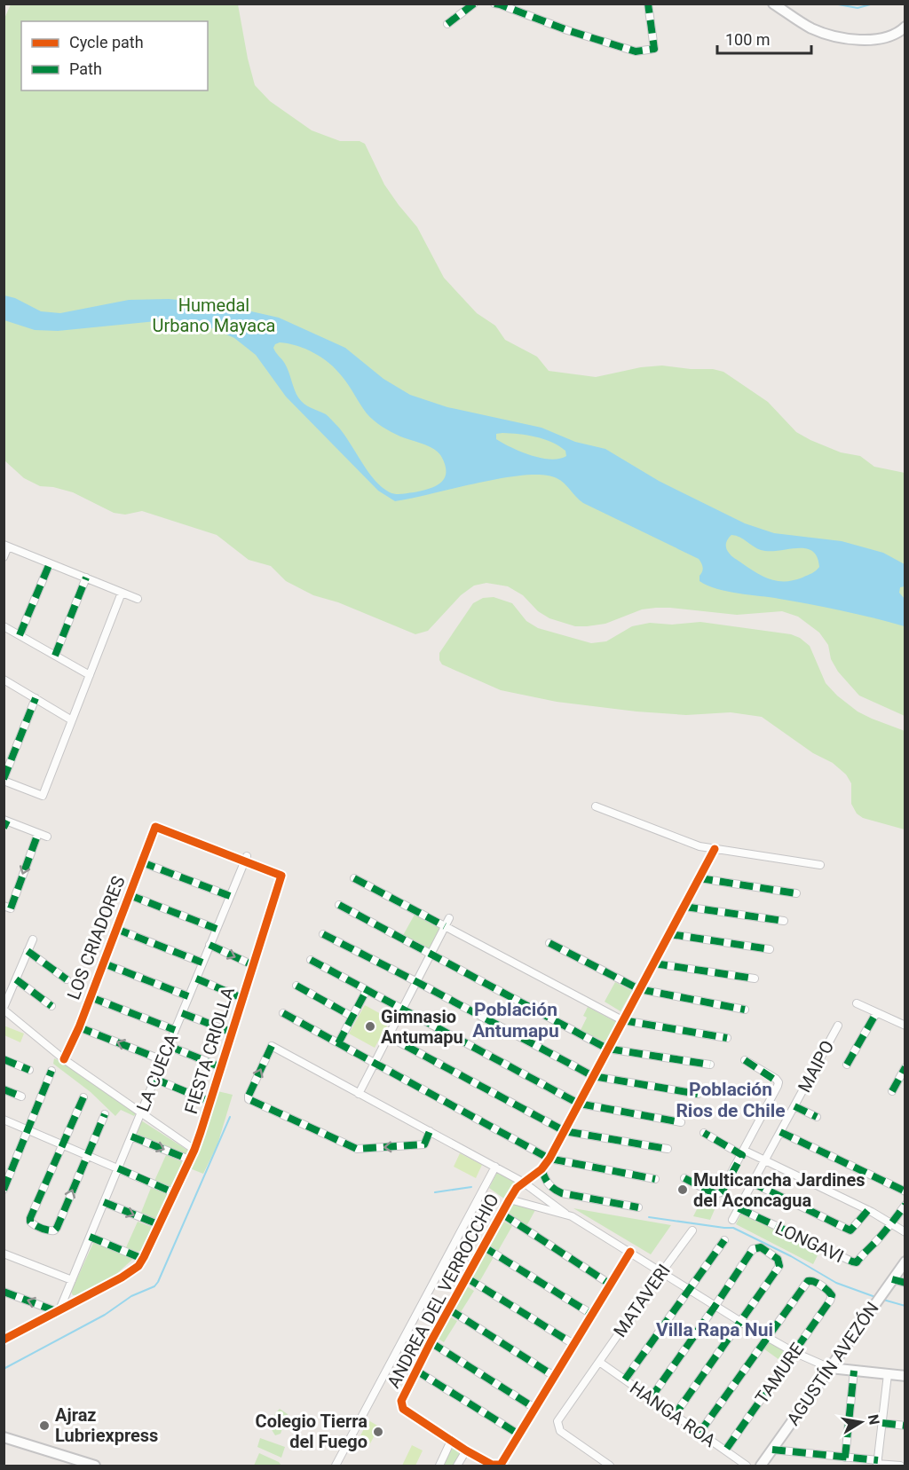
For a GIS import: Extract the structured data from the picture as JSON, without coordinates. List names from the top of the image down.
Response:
{
  "streets": {
    "street": [
      "LOS CRIADORES",
      "FIESTA CRIOLLA",
      "MAIPO",
      "LA CUECA",
      "LONGAVI",
      "ANDREA DEL VERROCCHIO",
      "MATAVERI",
      "AGUSTÍN AVEZÓN",
      "TAMURE",
      "HANGA ROA"
    ]
  },
  "crossings": [
    ["LOS CRIADORES", "FIESTA CRIOLLA"],
    ["LOS CRIADORES", "LA CUECA"],
    ["FIESTA CRIOLLA", "LA CUECA"],
    ["MAIPO", "LONGAVI"],
    ["MATAVERI", "HANGA ROA"],
    ["TAMURE", "HANGA ROA"]
  ],
  "districts": ["Población Antumapu", "Población Rios de Chile", "Villa Rapa Nui"],
  "parks": ["Humedal Urbano Mayaca"],
  "places": [
    "Gimnasio Antumapu",
    "Multicancha Jardines del Aconcagua",
    "Ajraz Lubriexpress",
    "Colegio Tierra del Fuego"
  ],
  "legend": ["Cycle path", "Path"],
  "scale_bar": "100 m",
  "north": "right"
}
